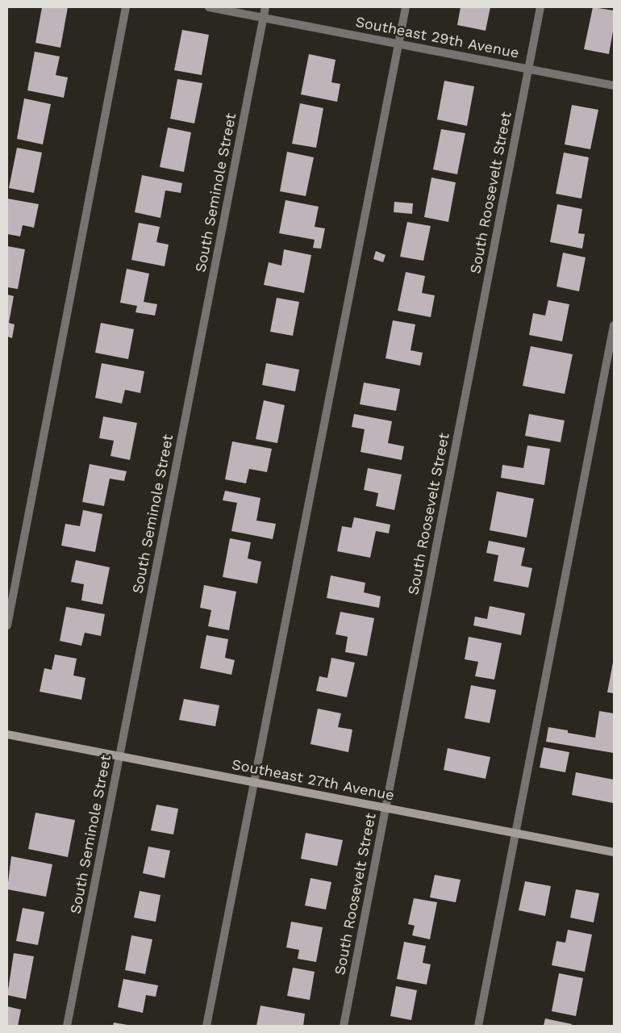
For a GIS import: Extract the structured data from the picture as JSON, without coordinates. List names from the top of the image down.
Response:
{
  "streets": {
    "main road": ["Southeast 27th Avenue"],
    "street": ["Southeast 29th Avenue", "South Seminole Street", "South Roosevelt Street"]
  },
  "crossings": [
    ["Southeast 29th Avenue", "South Seminole Street"],
    ["Southeast 29th Avenue", "South Roosevelt Street"],
    ["South Seminole Street", "Southeast 27th Avenue"],
    ["South Roosevelt Street", "Southeast 27th Avenue"]
  ]
}
